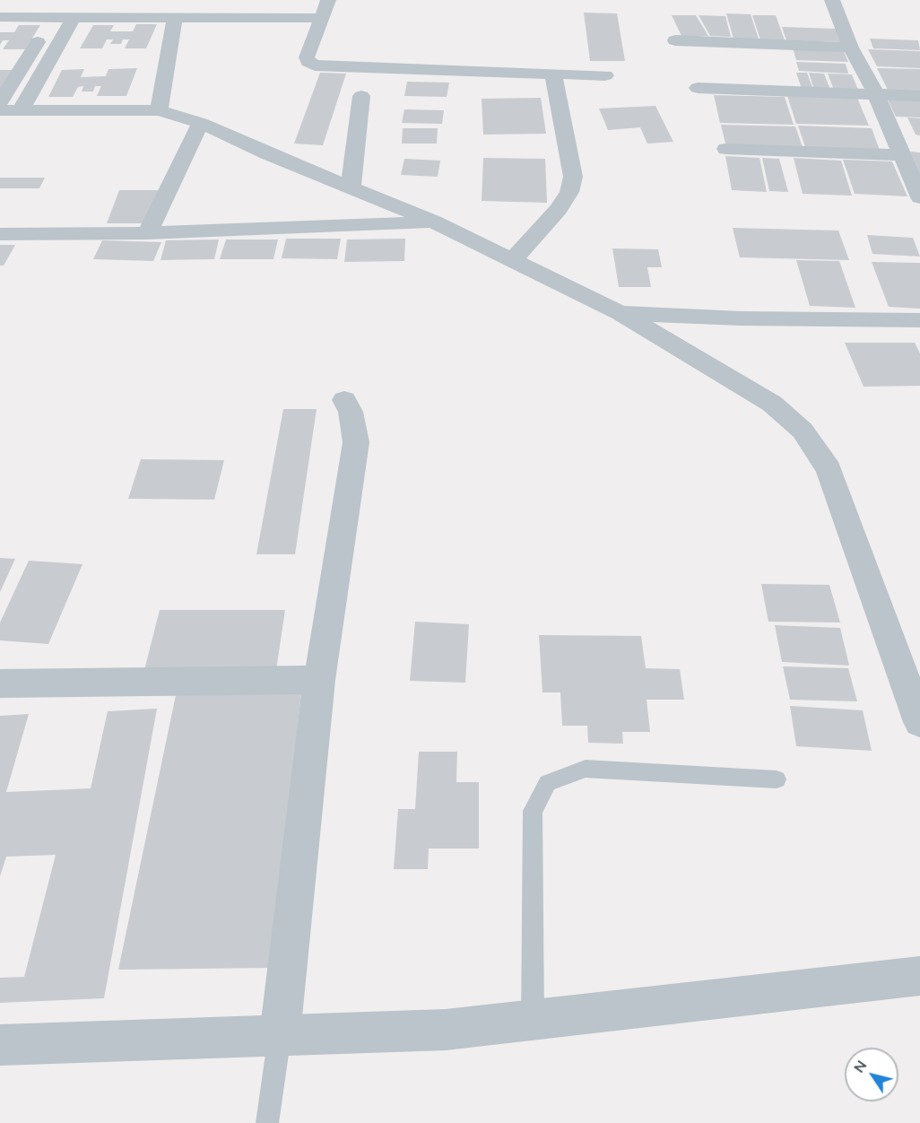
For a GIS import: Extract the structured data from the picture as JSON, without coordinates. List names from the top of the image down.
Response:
{
  "north": "top left"
}
